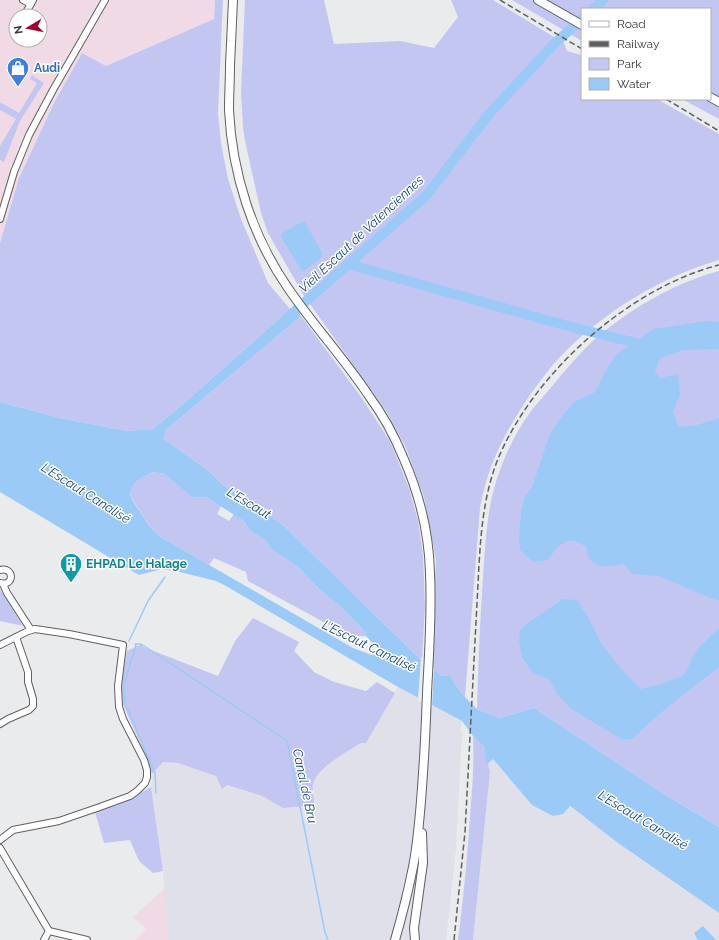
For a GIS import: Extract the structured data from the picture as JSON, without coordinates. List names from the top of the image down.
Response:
{
  "water": [
    "Vieil Escaut de Valenciennes",
    "L'Escaut Canalisé",
    "L'Escaut",
    "Canal de Bru"
  ],
  "places": {
    "shop": ["Audi"],
    "building": ["EHPAD Le Halage"]
  },
  "legend": [
    "Road",
    "Railway",
    "Park",
    "Water"
  ],
  "north": "left"
}
